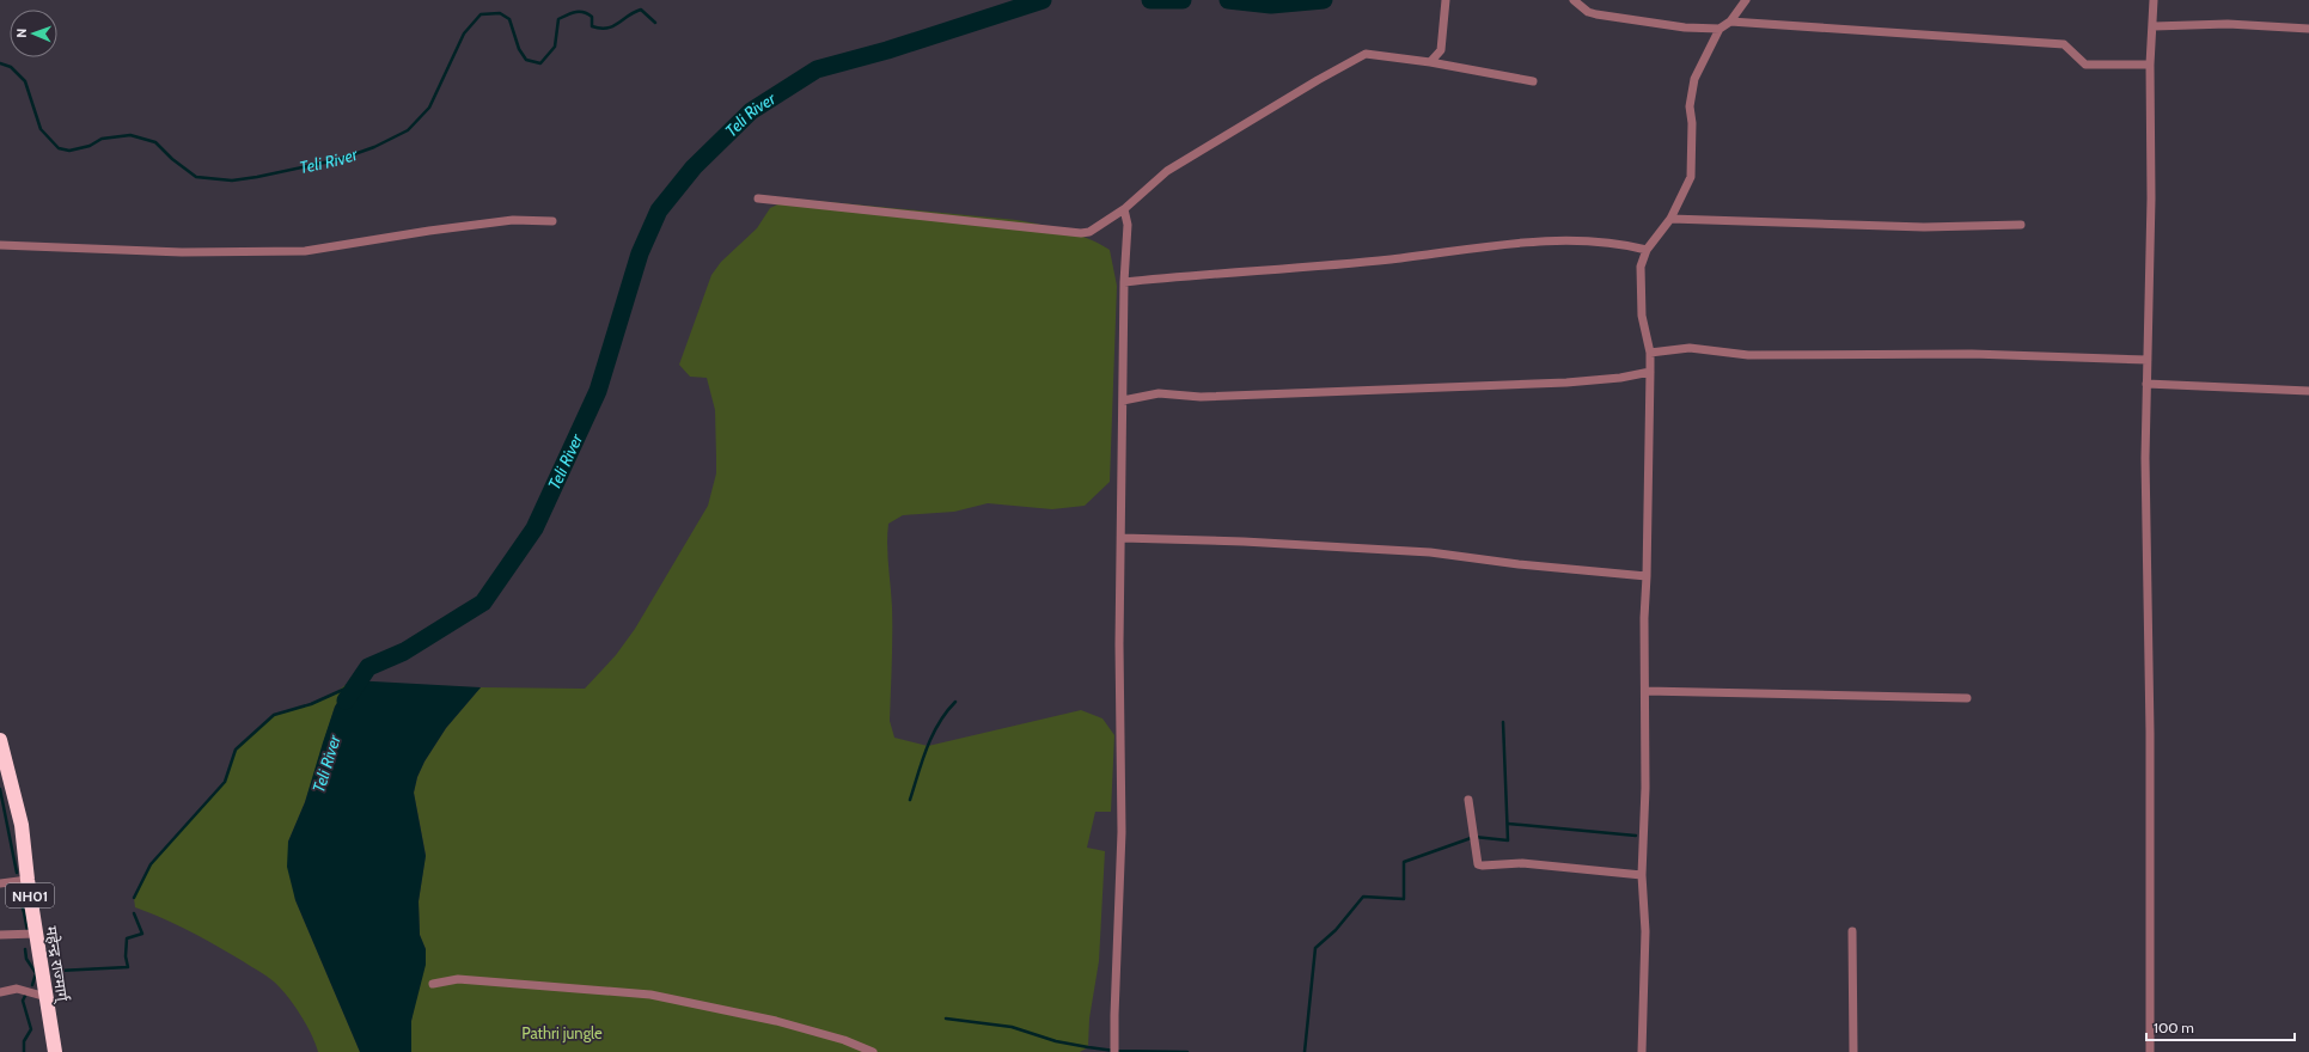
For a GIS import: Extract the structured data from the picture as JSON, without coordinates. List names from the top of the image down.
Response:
{
  "streets": {
    "highway": ["NH01", "महेन्द्र राज्मार्ग्"]
  },
  "water": ["Teli River"],
  "parks": ["Pathri jungle"],
  "scale_bar": "100 m",
  "north": "left"
}
